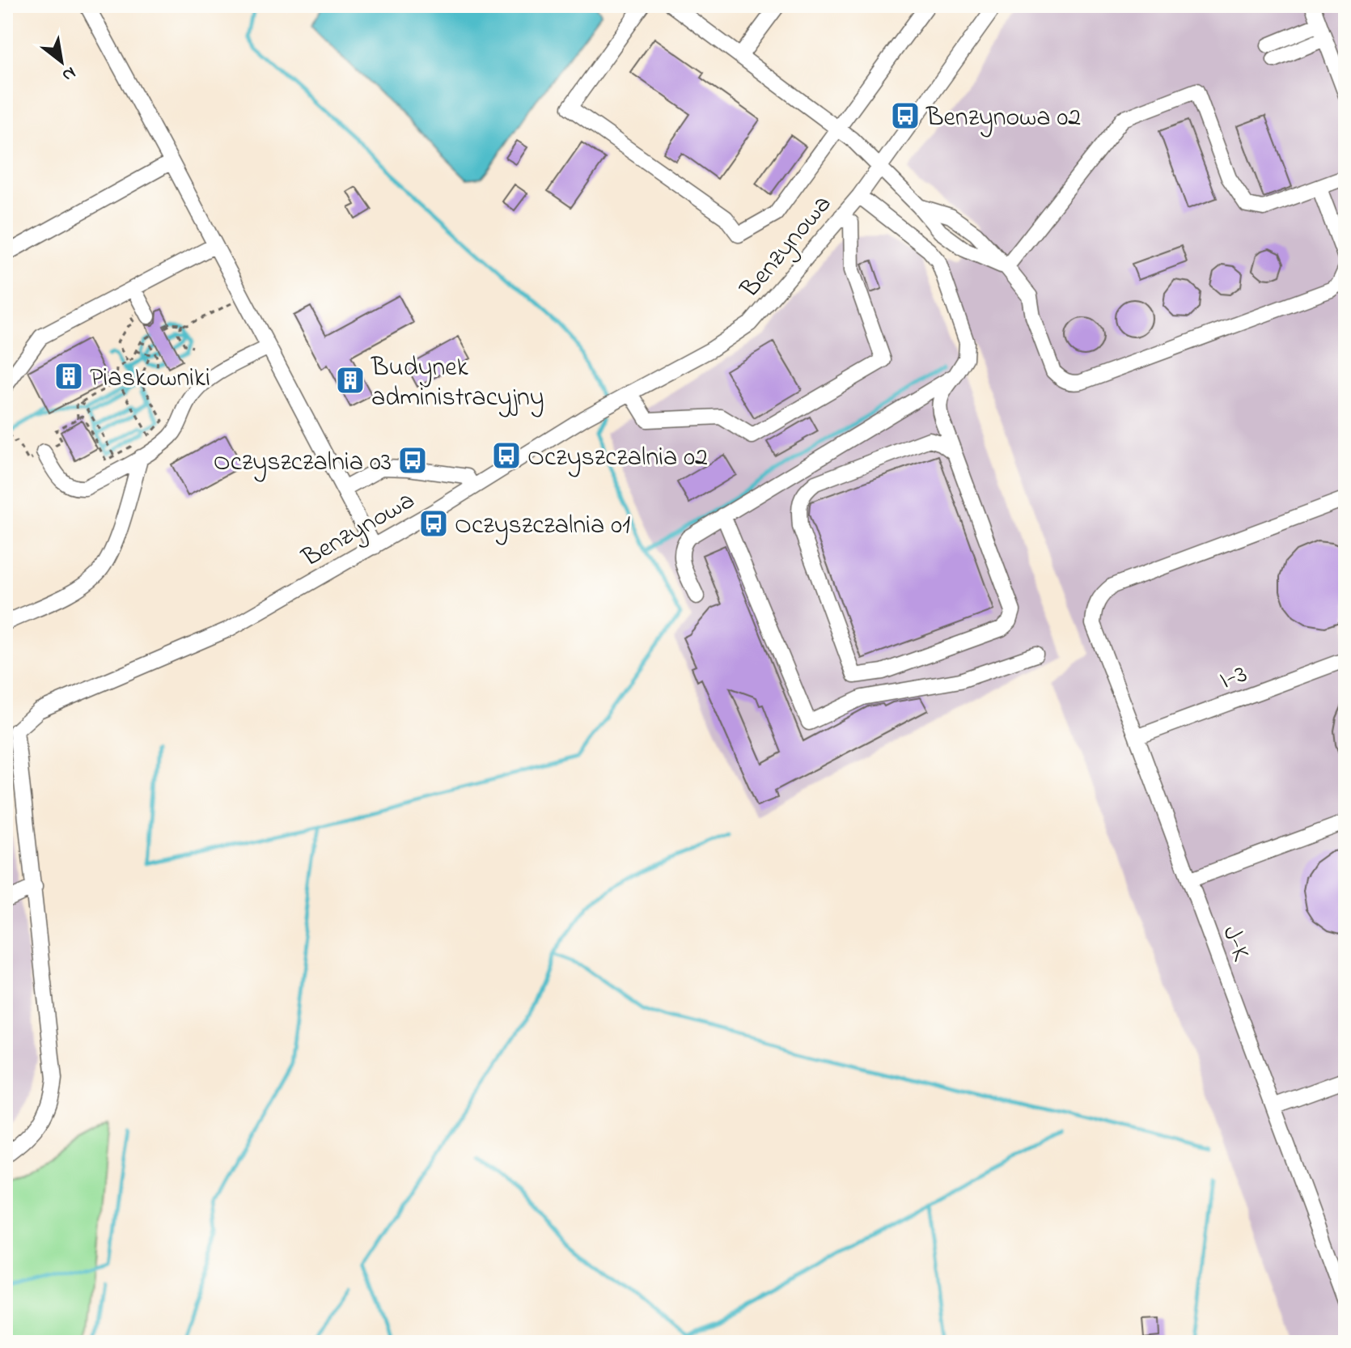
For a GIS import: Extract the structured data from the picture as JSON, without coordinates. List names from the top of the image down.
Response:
{
  "streets": {
    "street": ["Benzynowa", "I-3", "J-K"]
  },
  "crossings": [
    ["I-3", "J-K"]
  ],
  "places": {
    "bus stop": [
      "Benzynowa 02",
      "Oczyszczalnia 02",
      "Oczyszczalnia 03",
      "Oczyszczalnia 01"
    ],
    "building": ["Piaskowniki", "Budynek administracyjny"]
  },
  "north": "bottom right"
}
